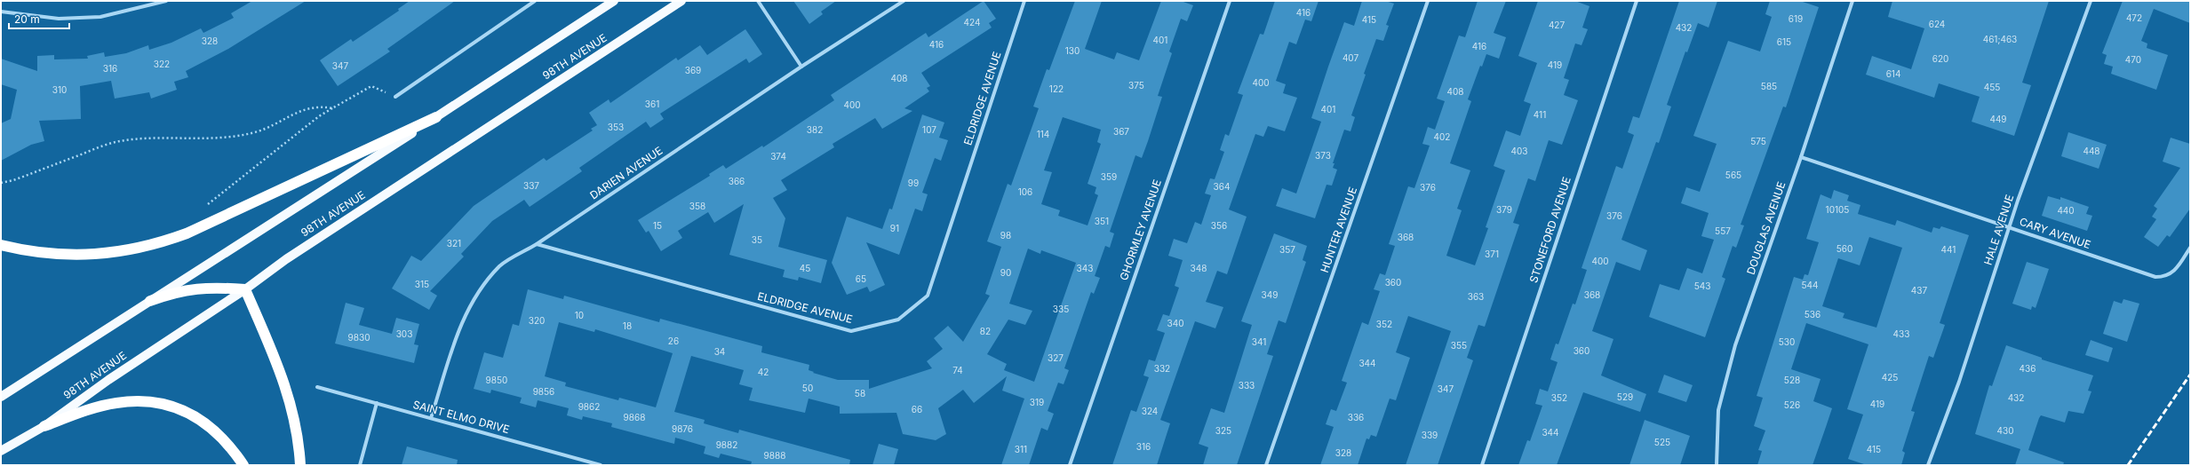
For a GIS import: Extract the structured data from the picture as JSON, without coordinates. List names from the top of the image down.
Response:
{
  "streets": {
    "main road": ["98TH AVENUE"],
    "street": [
      "ELDRIDGE AVENUE",
      "DARIEN AVENUE",
      "DOUGLAS AVENUE",
      "GHORMLEY AVENUE",
      "HUNTER AVENUE",
      "STONEFORD AVENUE",
      "HALE AVENUE",
      "CARY AVENUE",
      "SAINT ELMO DRIVE"
    ]
  },
  "crossings": [
    ["ELDRIDGE AVENUE", "DARIEN AVENUE"],
    ["DARIEN AVENUE", "SAINT ELMO DRIVE"],
    ["DOUGLAS AVENUE", "CARY AVENUE"],
    ["HALE AVENUE", "CARY AVENUE"]
  ],
  "house_numbers": [
    "416",
    "472",
    "619",
    "415",
    "424",
    "624",
    "427",
    "432",
    "461;463",
    "401",
    "328",
    "615",
    "416",
    "416",
    "130",
    "407",
    "620",
    "470",
    "322",
    "419",
    "347",
    "316",
    "369",
    "614",
    "408",
    "400",
    "375",
    "585",
    "455",
    "122",
    "310",
    "408",
    "361",
    "400",
    "401",
    "411",
    "449",
    "353",
    "382",
    "107",
    "367",
    "114",
    "402",
    "575",
    "403",
    "448",
    "373",
    "374",
    "565",
    "359",
    "366",
    "99",
    "337",
    "364",
    "376",
    "106",
    "358",
    "379",
    "10105",
    "440",
    "376",
    "351",
    "15",
    "356",
    "91",
    "557",
    "98",
    "368",
    "35",
    "321",
    "560",
    "357",
    "441",
    "371",
    "400",
    "45",
    "343",
    "348",
    "90",
    "65",
    "360",
    "315",
    "544",
    "543",
    "437",
    "349",
    "368",
    "363",
    "335",
    "536",
    "10",
    "320",
    "340",
    "352",
    "18",
    "82",
    "303",
    "433",
    "9830",
    "26",
    "341",
    "530",
    "355",
    "360",
    "34",
    "327",
    "344",
    "332",
    "436",
    "74",
    "42",
    "425",
    "9850",
    "528",
    "333",
    "50",
    "347",
    "9856",
    "58",
    "529",
    "352",
    "432",
    "319",
    "419",
    "526",
    "9862",
    "66",
    "324",
    "9868",
    "336",
    "9876",
    "325",
    "430",
    "344",
    "339",
    "525",
    "9882",
    "316",
    "311",
    "415",
    "328",
    "9888"
  ],
  "scale_bar": "20 m"
}
